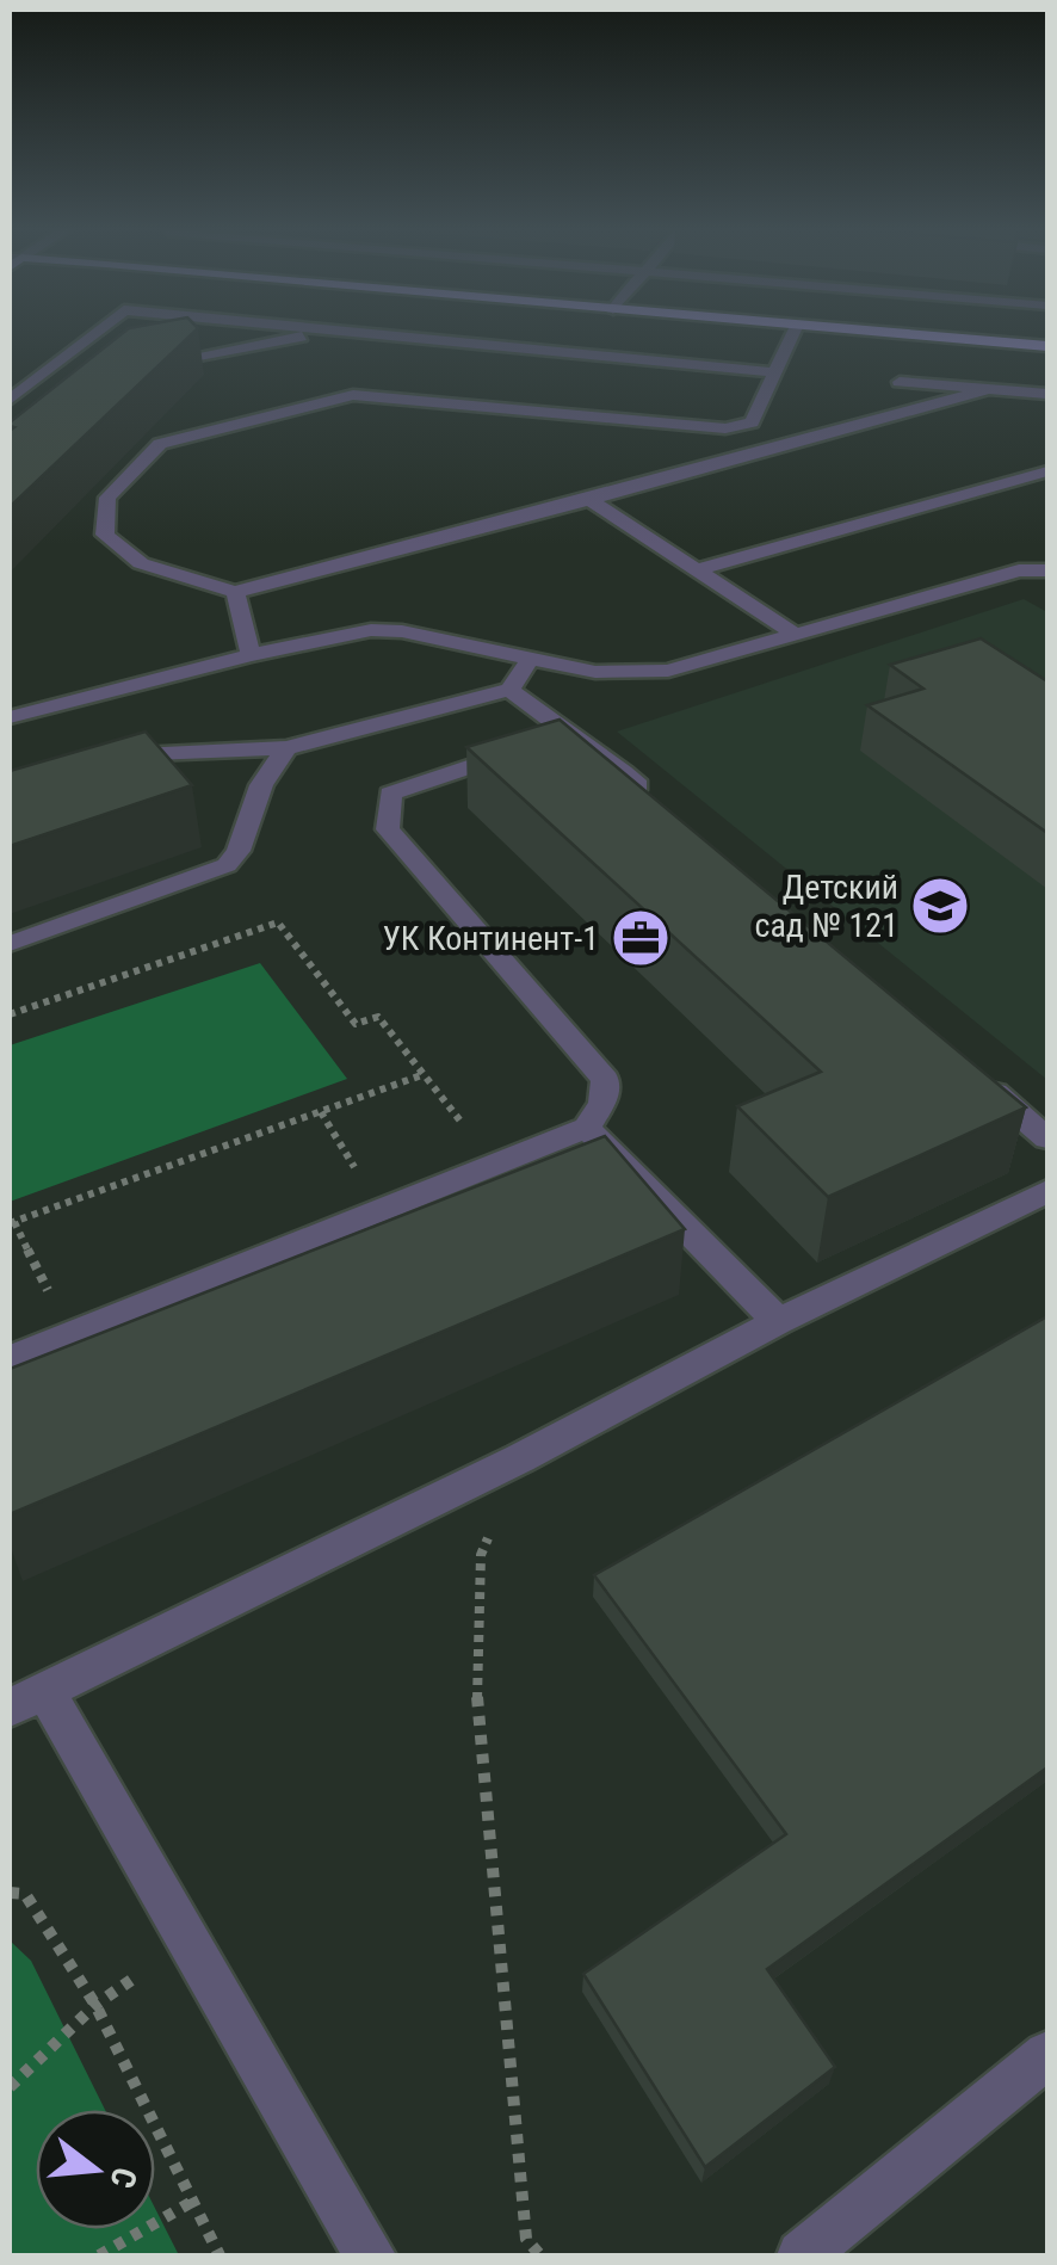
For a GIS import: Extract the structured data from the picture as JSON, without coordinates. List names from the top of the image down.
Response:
{
  "places": {
    "school or university": ["Детский сад № 121"],
    "office": ["УК Континент-1"]
  },
  "north": "right"
}
